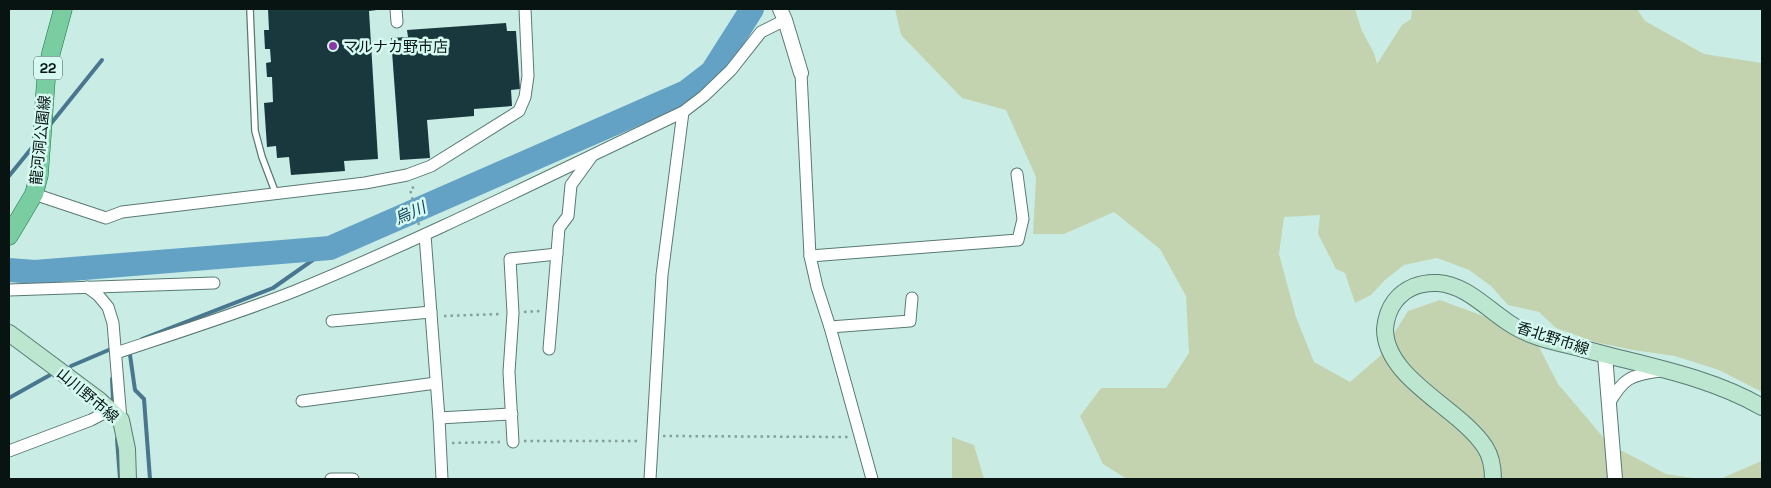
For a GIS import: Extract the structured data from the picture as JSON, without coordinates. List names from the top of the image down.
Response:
{
  "streets": {
    "main road": [
      "22",
      "龍河洞公園線",
      "香北野市線",
      "山川野市線"
    ]
  },
  "water": ["烏川"],
  "places": ["マルナカ野市店"]
}
